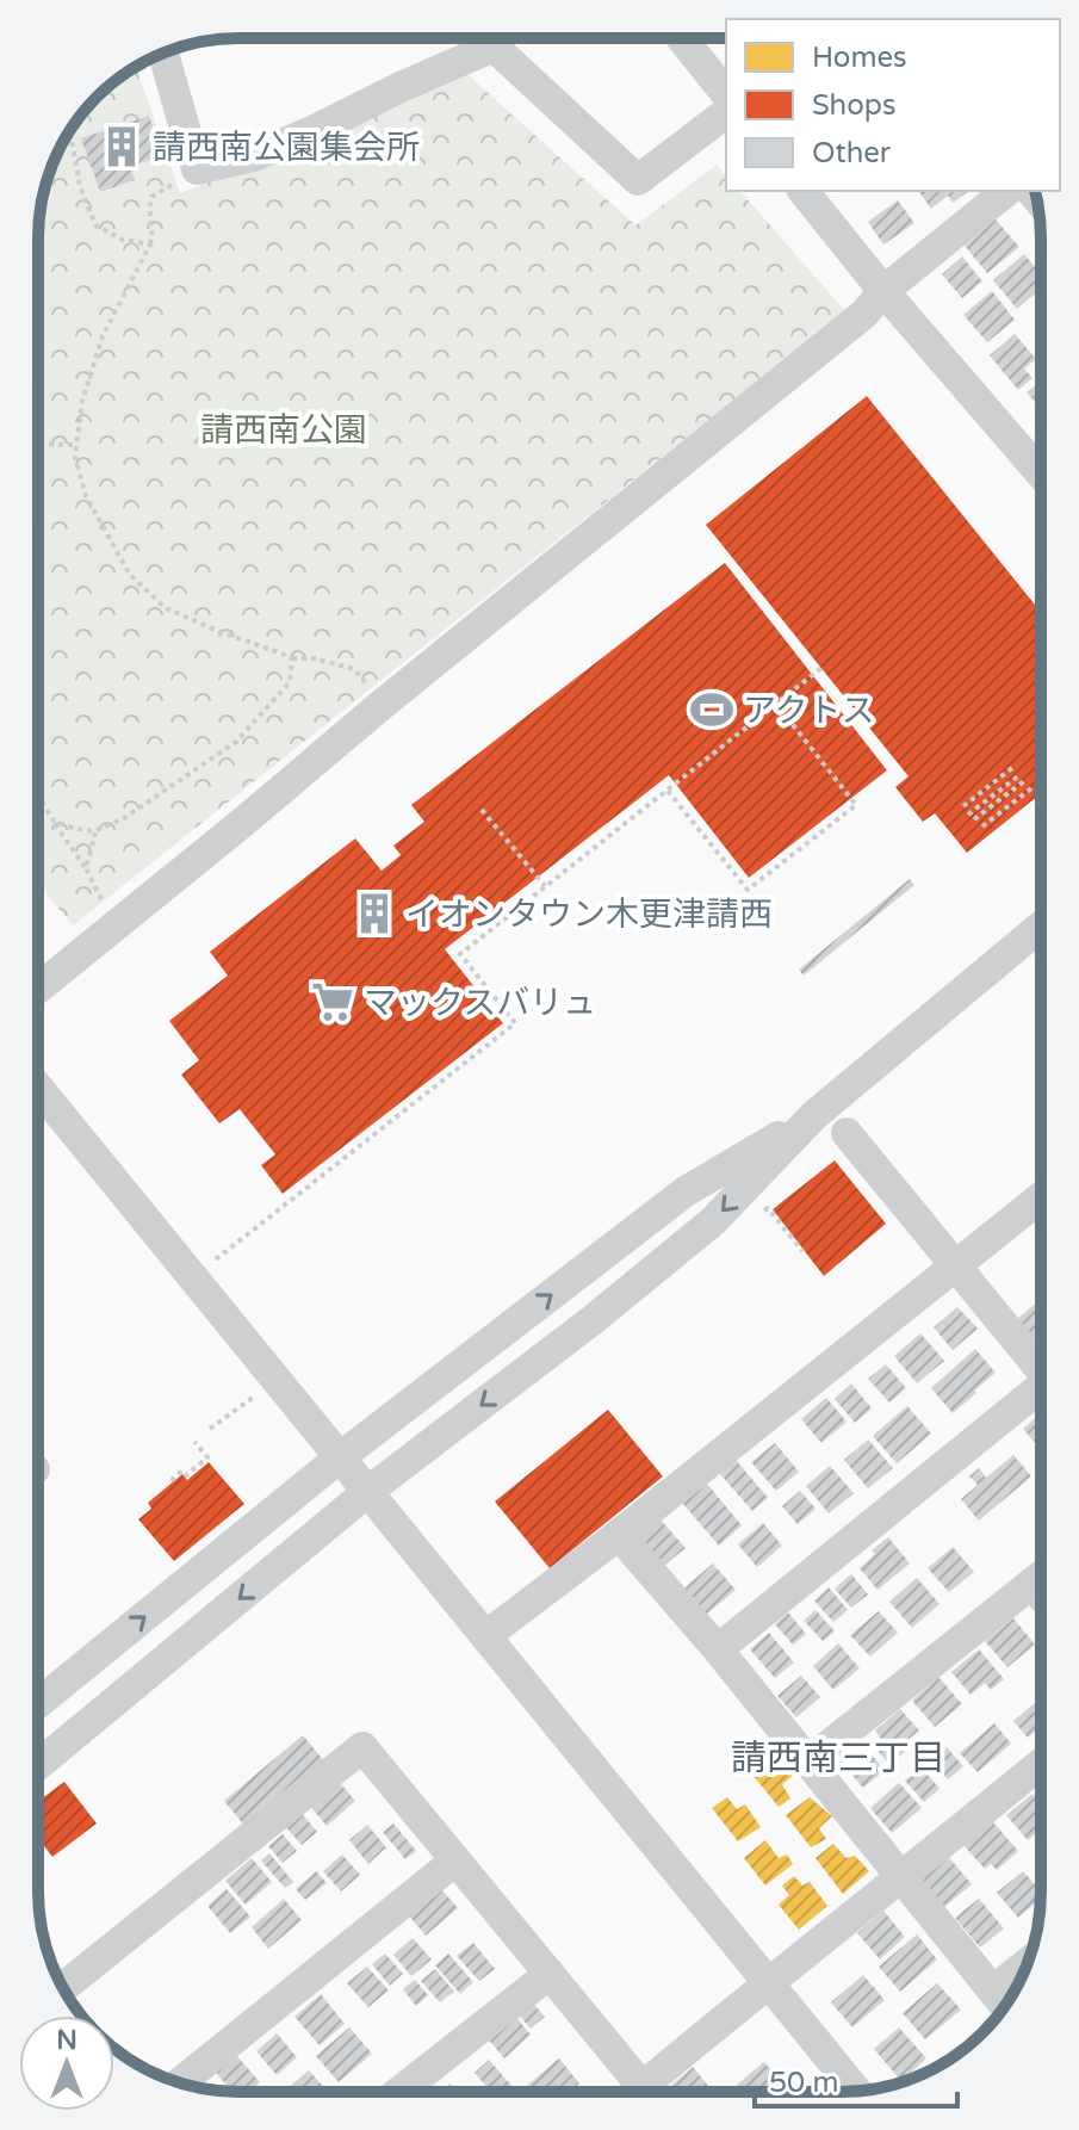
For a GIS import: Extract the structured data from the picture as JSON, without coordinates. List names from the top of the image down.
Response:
{
  "districts": ["請西南三丁目"],
  "parks": ["請西南公園"],
  "places": {
    "building": ["請西南公園集会所", "イオンタウン木更津請西"],
    "sports": ["アクトス"],
    "supermarket": ["マックスバリュ"]
  },
  "legend": ["Homes", "Shops", "Other"],
  "scale_bar": "50 m",
  "north": "top"
}
